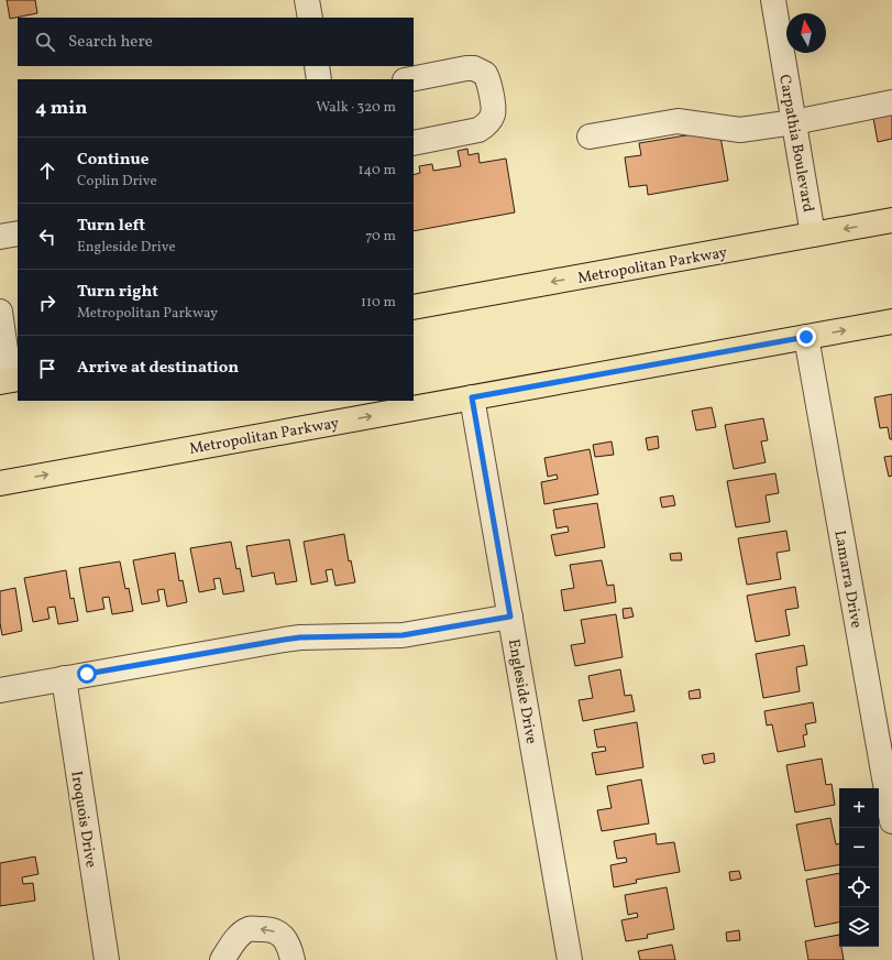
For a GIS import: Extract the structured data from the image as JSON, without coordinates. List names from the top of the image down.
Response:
{
  "streets": {
    "main road": ["Metropolitan Parkway"],
    "street": [
      "Carpathia Boulevard",
      "Lamarra Drive",
      "Engleside Drive",
      "Iroquois Drive"
    ]
  },
  "crossings": [
    ["Carpathia Boulevard", "Metropolitan Parkway"],
    ["Metropolitan Parkway", "Lamarra Drive"],
    ["Metropolitan Parkway", "Engleside Drive"]
  ],
  "north": "top",
  "page": {
    "search": "Search here",
    "heading": ["4 min", "Walk · 320 m"],
    "list": [
      ["Continue", "Coplin Drive", "140 m"],
      ["Turn left", "Engleside Drive", "70 m"],
      ["Turn right", "Metropolitan Parkway", "110 m"],
      "Arrive at destination"
    ],
    "map_buttons": ["+", "−"]
  }
}
